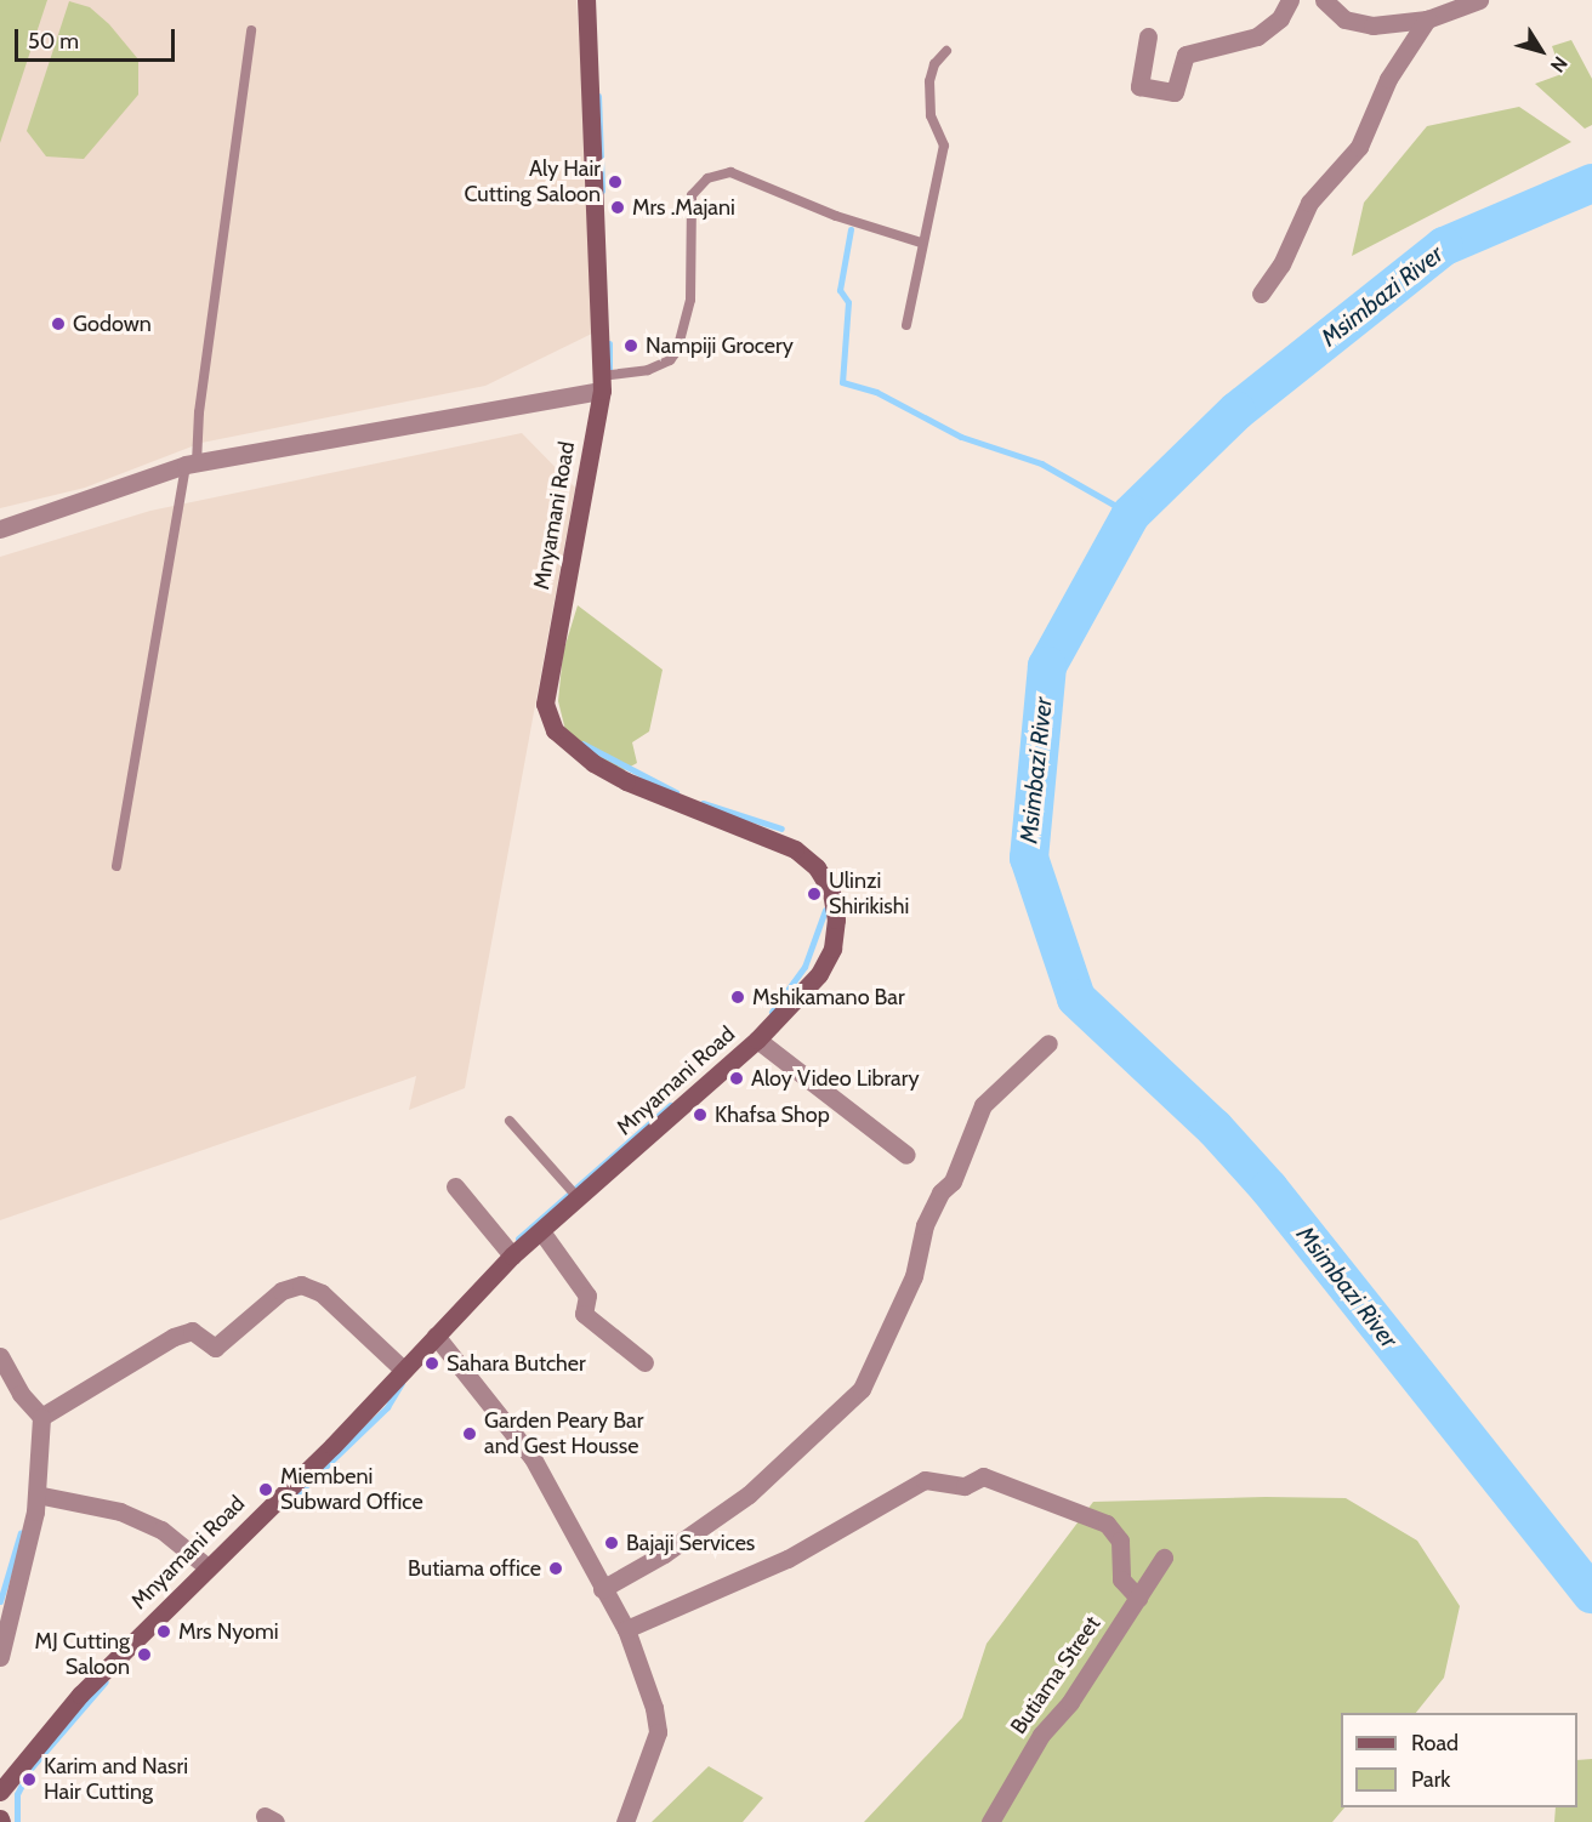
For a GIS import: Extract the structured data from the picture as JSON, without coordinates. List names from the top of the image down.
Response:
{
  "streets": {
    "street": ["Mnyamani Road", "Butiama Street"]
  },
  "water": ["Msimbazi River"],
  "places": [
    "Aly Hair Cutting Saloon",
    "Mrs .Majani",
    "Godown",
    "Nampiji Grocery",
    "Ulinzi Shirikishi",
    "Mshikamano Bar",
    "Aloy Video Library",
    "Khafsa Shop",
    "Sahara Butcher",
    "Garden Peary Bar and Gest Housse",
    "Miembeni Subward Office",
    "Bajaji Services",
    "Butiama office",
    "Mrs Nyomi",
    "MJ Cutting Saloon",
    "Karim and Nasri Hair Cutting"
  ],
  "legend": ["Road", "Park"],
  "scale_bar": "50 m",
  "north": "bottom right"
}
